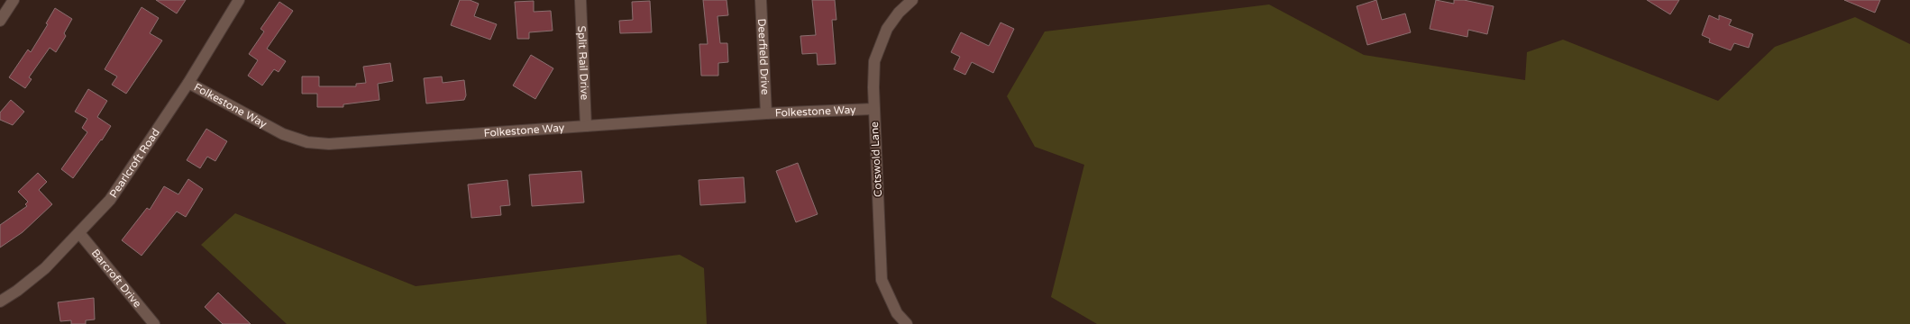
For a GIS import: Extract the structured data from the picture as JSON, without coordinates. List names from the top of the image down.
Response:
{
  "streets": {
    "street": [
      "Deerfield Drive",
      "Split Rail Drive",
      "Folkestone Way",
      "Cotswold Lane",
      "Pearlcroft Road",
      "Barcroft Drive"
    ]
  },
  "crossings": [
    ["Deerfield Drive", "Folkestone Way"],
    ["Split Rail Drive", "Folkestone Way"],
    ["Folkestone Way", "Cotswold Lane"],
    ["Folkestone Way", "Pearlcroft Road"],
    ["Pearlcroft Road", "Barcroft Drive"]
  ]
}
